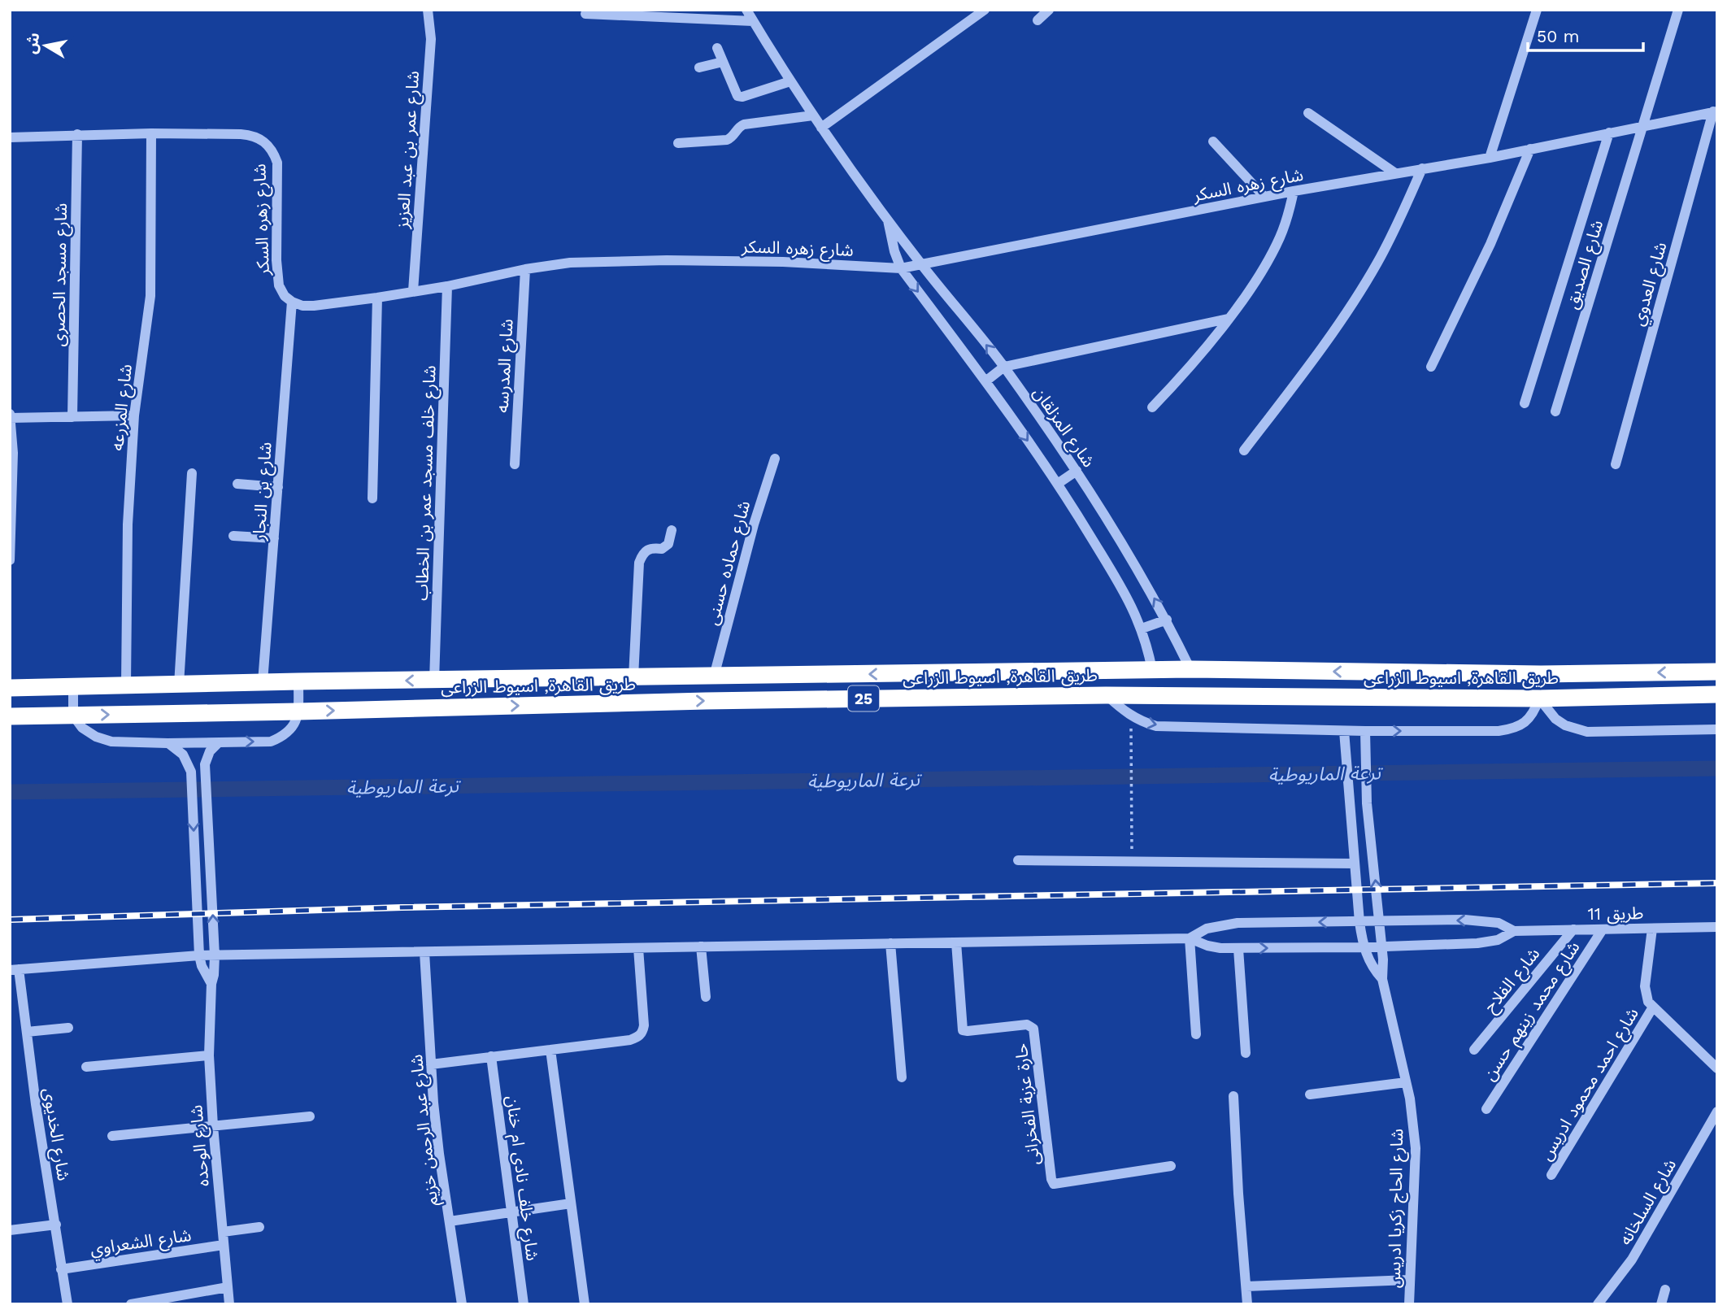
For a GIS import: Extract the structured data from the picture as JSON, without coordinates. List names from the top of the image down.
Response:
{
  "streets": {
    "highway": ["طريق القاهرة, اسيوط الزراعى", "25"],
    "street": [
      "شارع عمر بن عبد العزيز",
      "شارع زهره السكر",
      "شارع الصديق",
      "شارع مسجد الحصرى",
      "شارع العدوي",
      "شارع المدرسه",
      "شارع المزرعه",
      "شارع المزلقان",
      "شارع خلف مسجد عمر بن الخطاب",
      "شارع بن النجار",
      "شارع حماده حسنى",
      "طريق 11",
      "شارع الفلاح",
      "شارع محمد زينهم حسن",
      "شارع احمد محمود ادريس",
      "حارة عزبة الفخرانى",
      "شارع عبد الرحمن خزيم",
      "شارع الخديوى",
      "شارع الوحده",
      "شارع خلف نادى ام خنان",
      "شارع السلخانه",
      "شارع الحاج زكريا ادريس",
      "شارع الشعراوي"
    ]
  },
  "crossings": [
    ["شارع عمر بن عبد العزيز", "شارع زهره السكر"],
    ["شارع زهره السكر", "شارع الصديق"],
    ["شارع زهره السكر", "شارع مسجد الحصرى"],
    ["شارع زهره السكر", "شارع العدوي"],
    ["شارع زهره السكر", "شارع المدرسه"],
    ["شارع زهره السكر", "شارع المزرعه"],
    ["شارع زهره السكر", "شارع المزلقان"],
    ["شارع زهره السكر", "شارع خلف مسجد عمر بن الخطاب"],
    ["شارع زهره السكر", "شارع بن النجار"],
    ["شارع المزرعه", "طريق القاهرة, اسيوط الزراعى"],
    ["شارع المزلقان", "طريق القاهرة, اسيوط الزراعى"],
    ["شارع خلف مسجد عمر بن الخطاب", "طريق القاهرة, اسيوط الزراعى"],
    ["شارع بن النجار", "طريق القاهرة, اسيوط الزراعى"],
    ["شارع حماده حسنى", "طريق القاهرة, اسيوط الزراعى"],
    ["طريق 11", "شارع الفلاح"],
    ["طريق 11", "شارع محمد زينهم حسن"],
    ["طريق 11", "شارع الحاج زكريا ادريس"],
    ["شارع الخديوى", "شارع الشعراوي"],
    ["شارع الوحده", "شارع الشعراوي"]
  ],
  "water": ["ترعة الماريوطية"],
  "scale_bar": "50 m",
  "north": "left"
}
